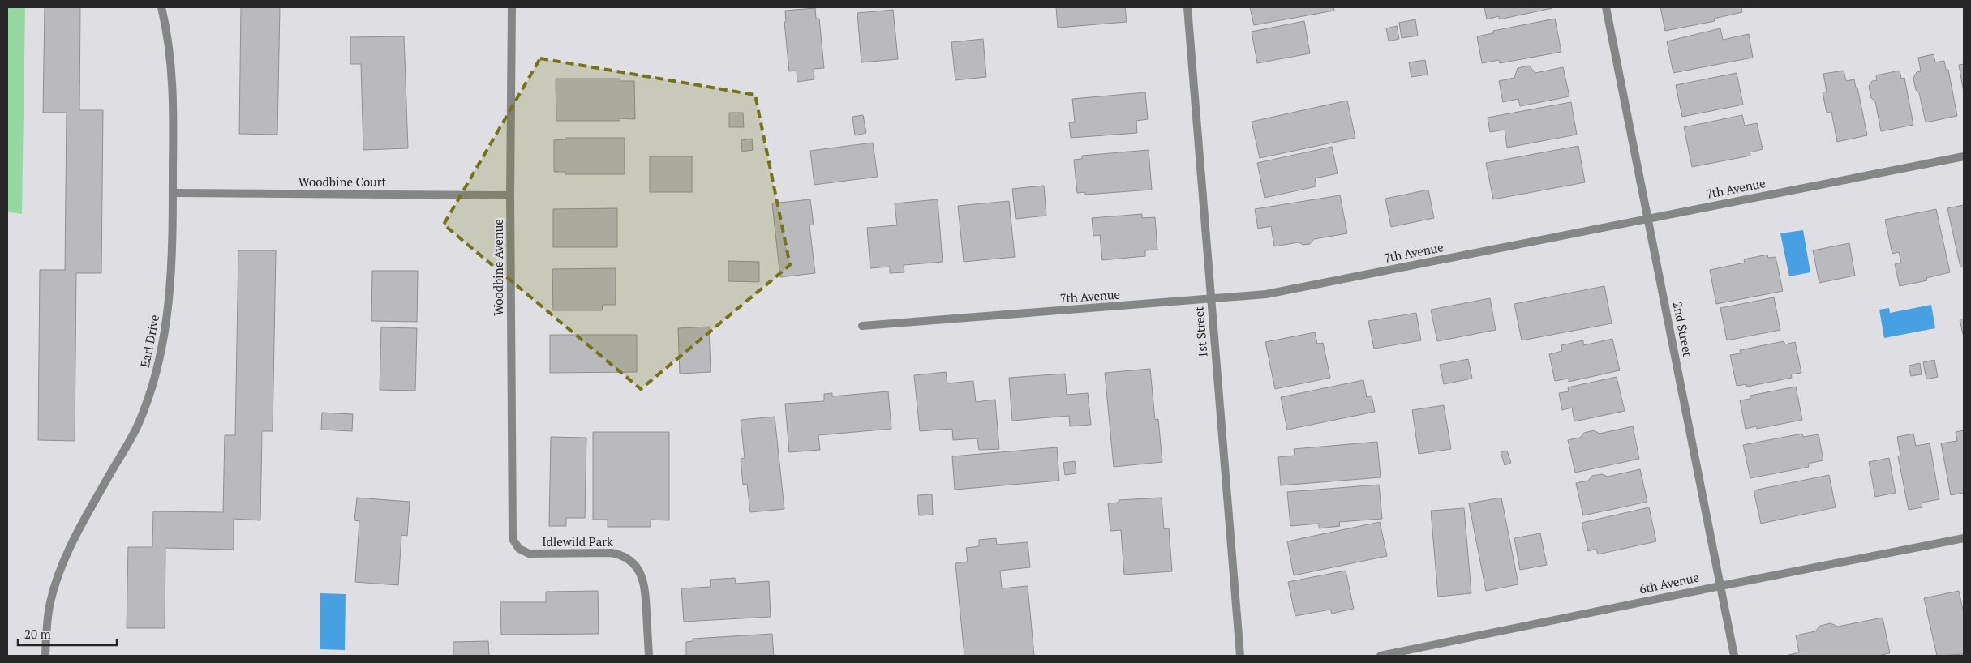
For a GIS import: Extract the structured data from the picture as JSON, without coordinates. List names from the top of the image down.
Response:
{
  "streets": {
    "street": [
      "Woodbine Court",
      "7th Avenue",
      "Woodbine Avenue",
      "2nd Street",
      "1st Street",
      "Earl Drive",
      "Idlewild Park",
      "6th Avenue"
    ]
  },
  "crossings": [
    ["Woodbine Court", "Woodbine Avenue"],
    ["Woodbine Court", "Earl Drive"],
    ["7th Avenue", "2nd Street"],
    ["7th Avenue", "1st Street"],
    ["Woodbine Avenue", "Idlewild Park"],
    ["2nd Street", "6th Avenue"]
  ],
  "scale_bar": "20 m"
}
